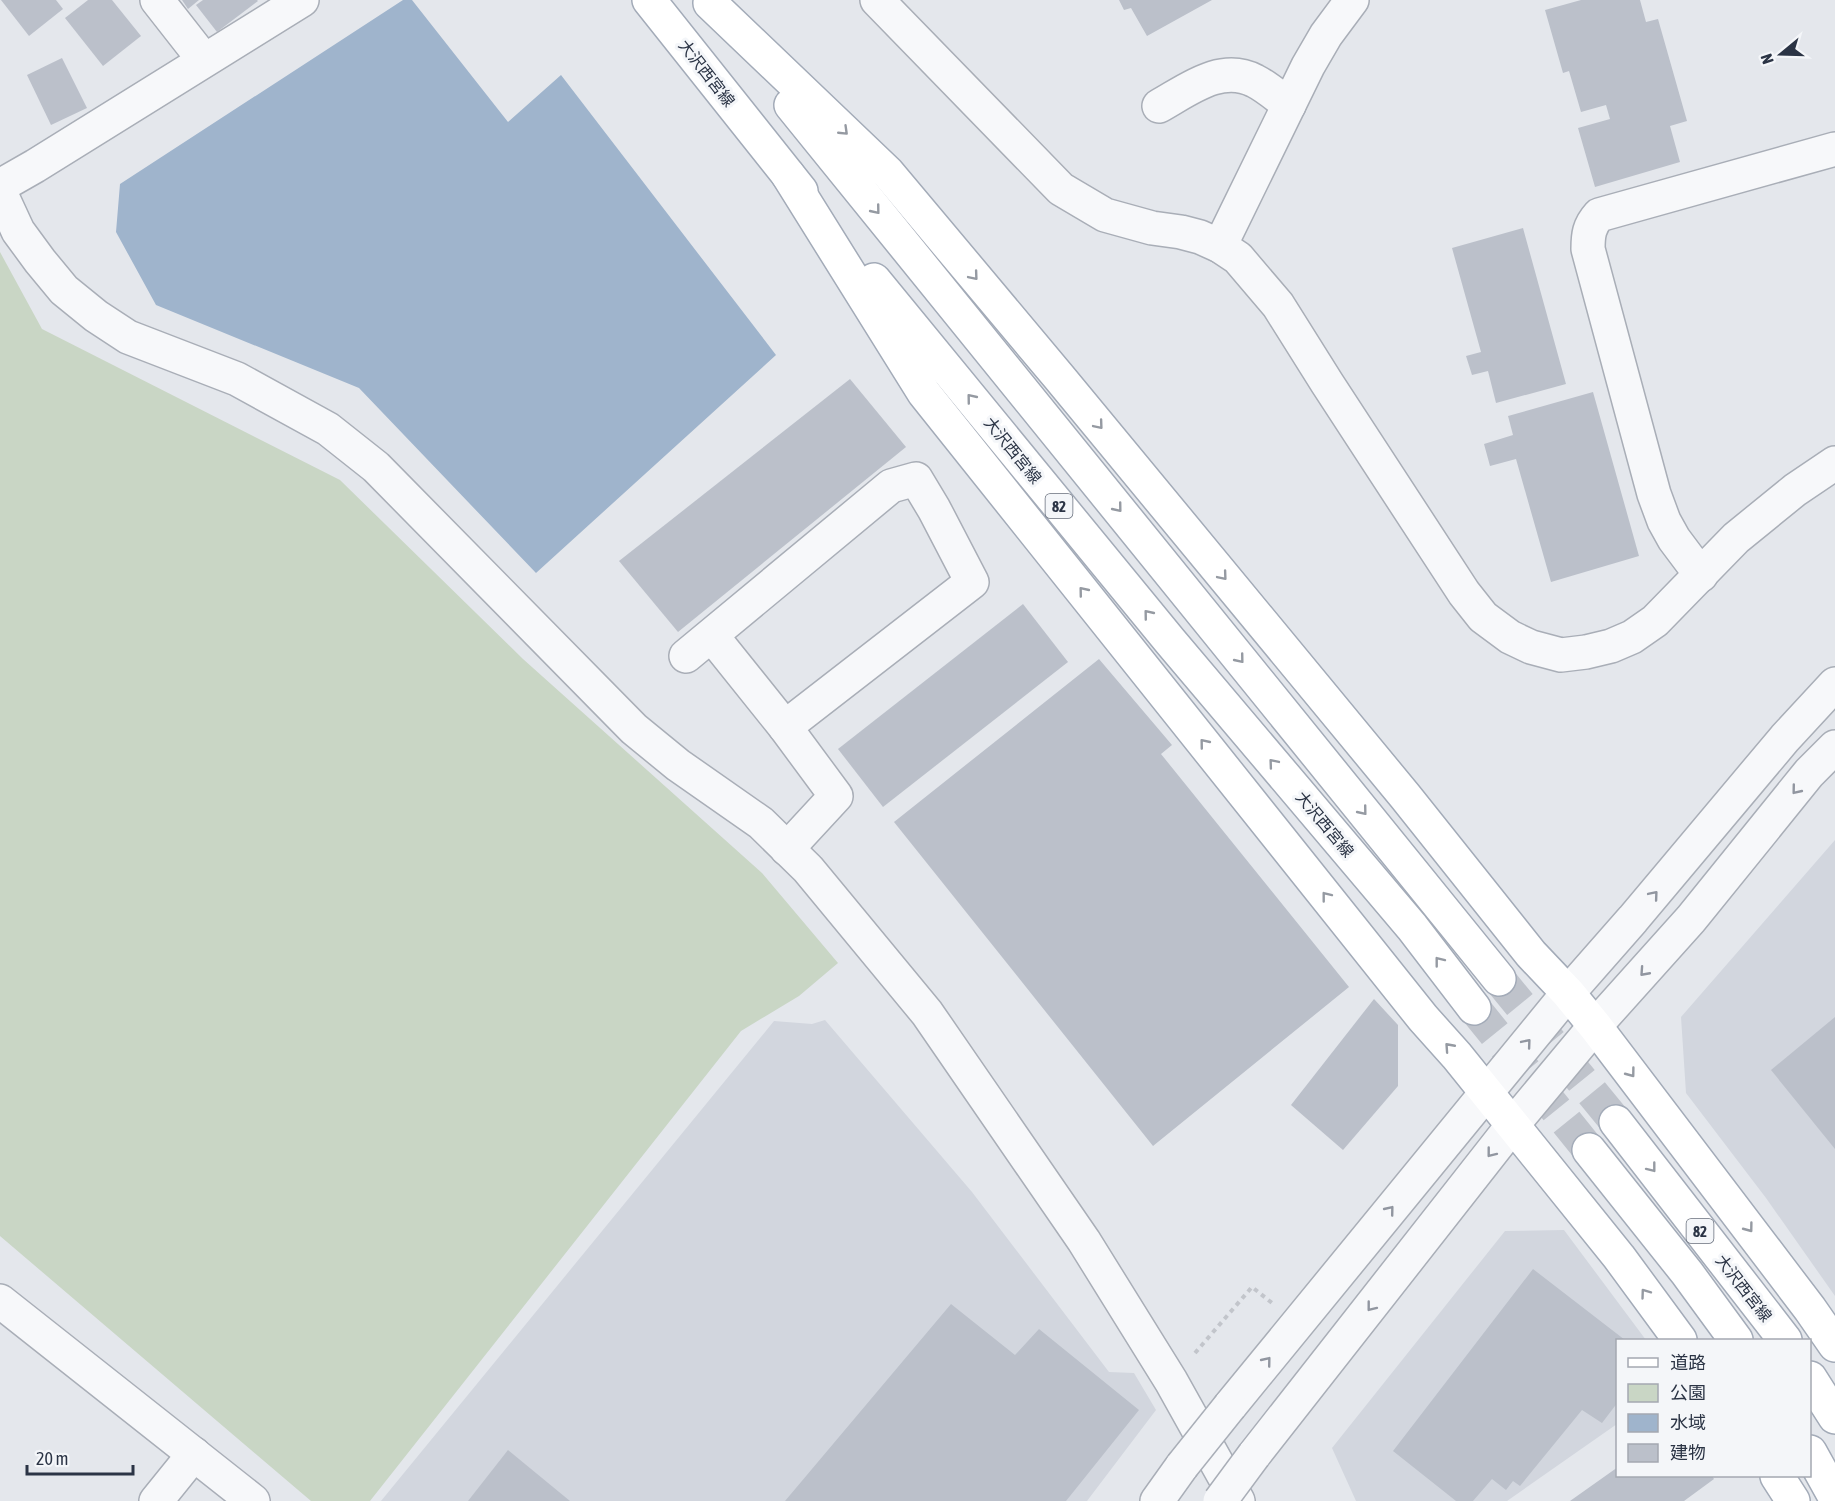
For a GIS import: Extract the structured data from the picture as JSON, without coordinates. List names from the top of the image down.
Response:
{
  "streets": {
    "main road": ["大沢西宮線", "82"]
  },
  "legend": [
    "道路",
    "公園",
    "水域",
    "建物"
  ],
  "scale_bar": "20 m",
  "north": "left"
}
